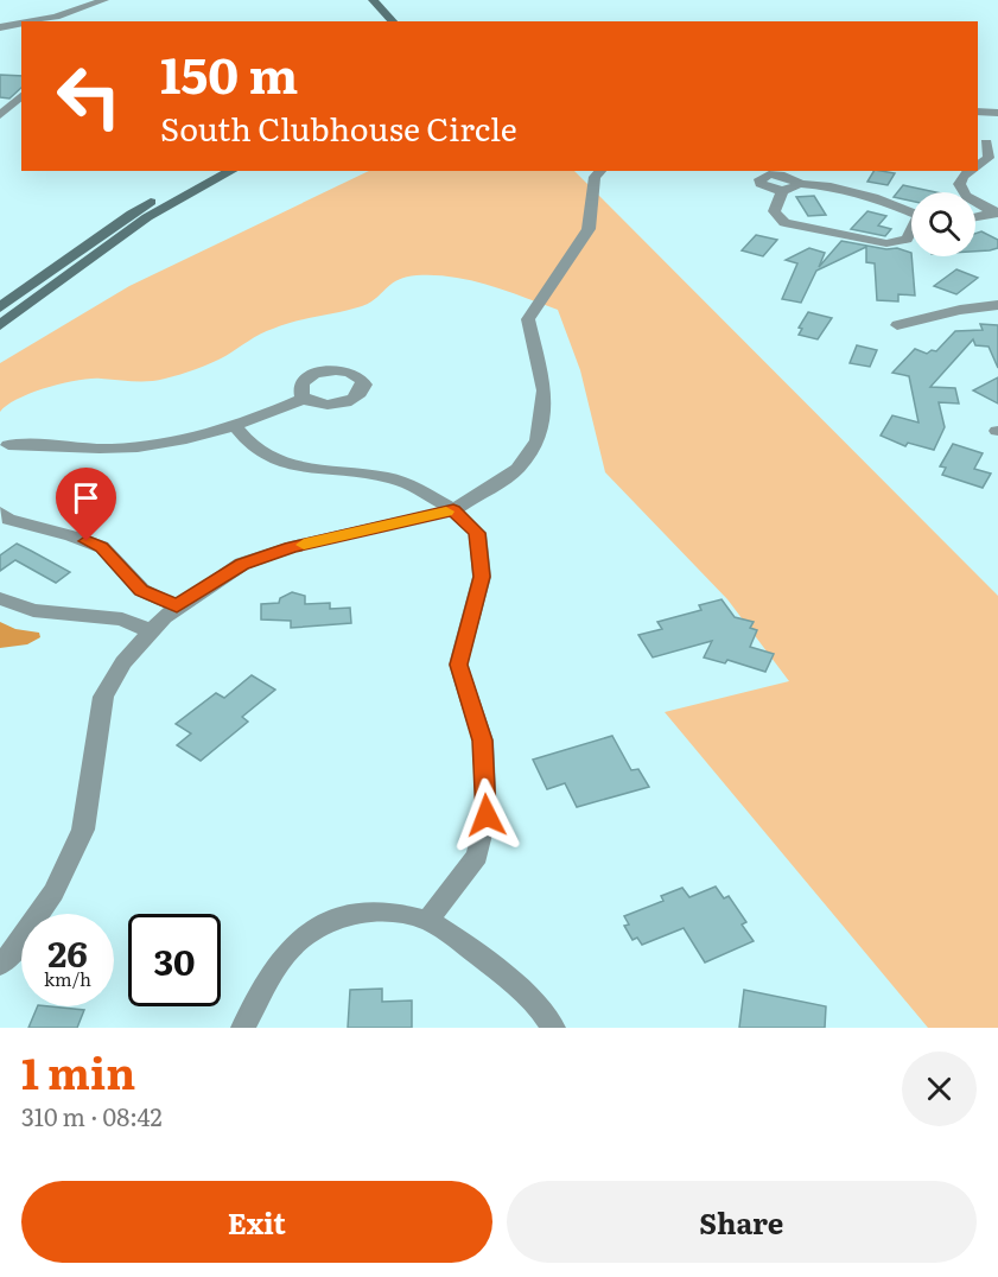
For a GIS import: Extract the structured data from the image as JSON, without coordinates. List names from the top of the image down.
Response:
{
  "page": {
    "turn": ["150 m", "South Clubhouse Circle"],
    "speed": "26 km/h",
    "limit": "30",
    "heading": ["1 min", "310 m · 08:42"],
    "buttons": ["Exit", "Share"]
  }
}
